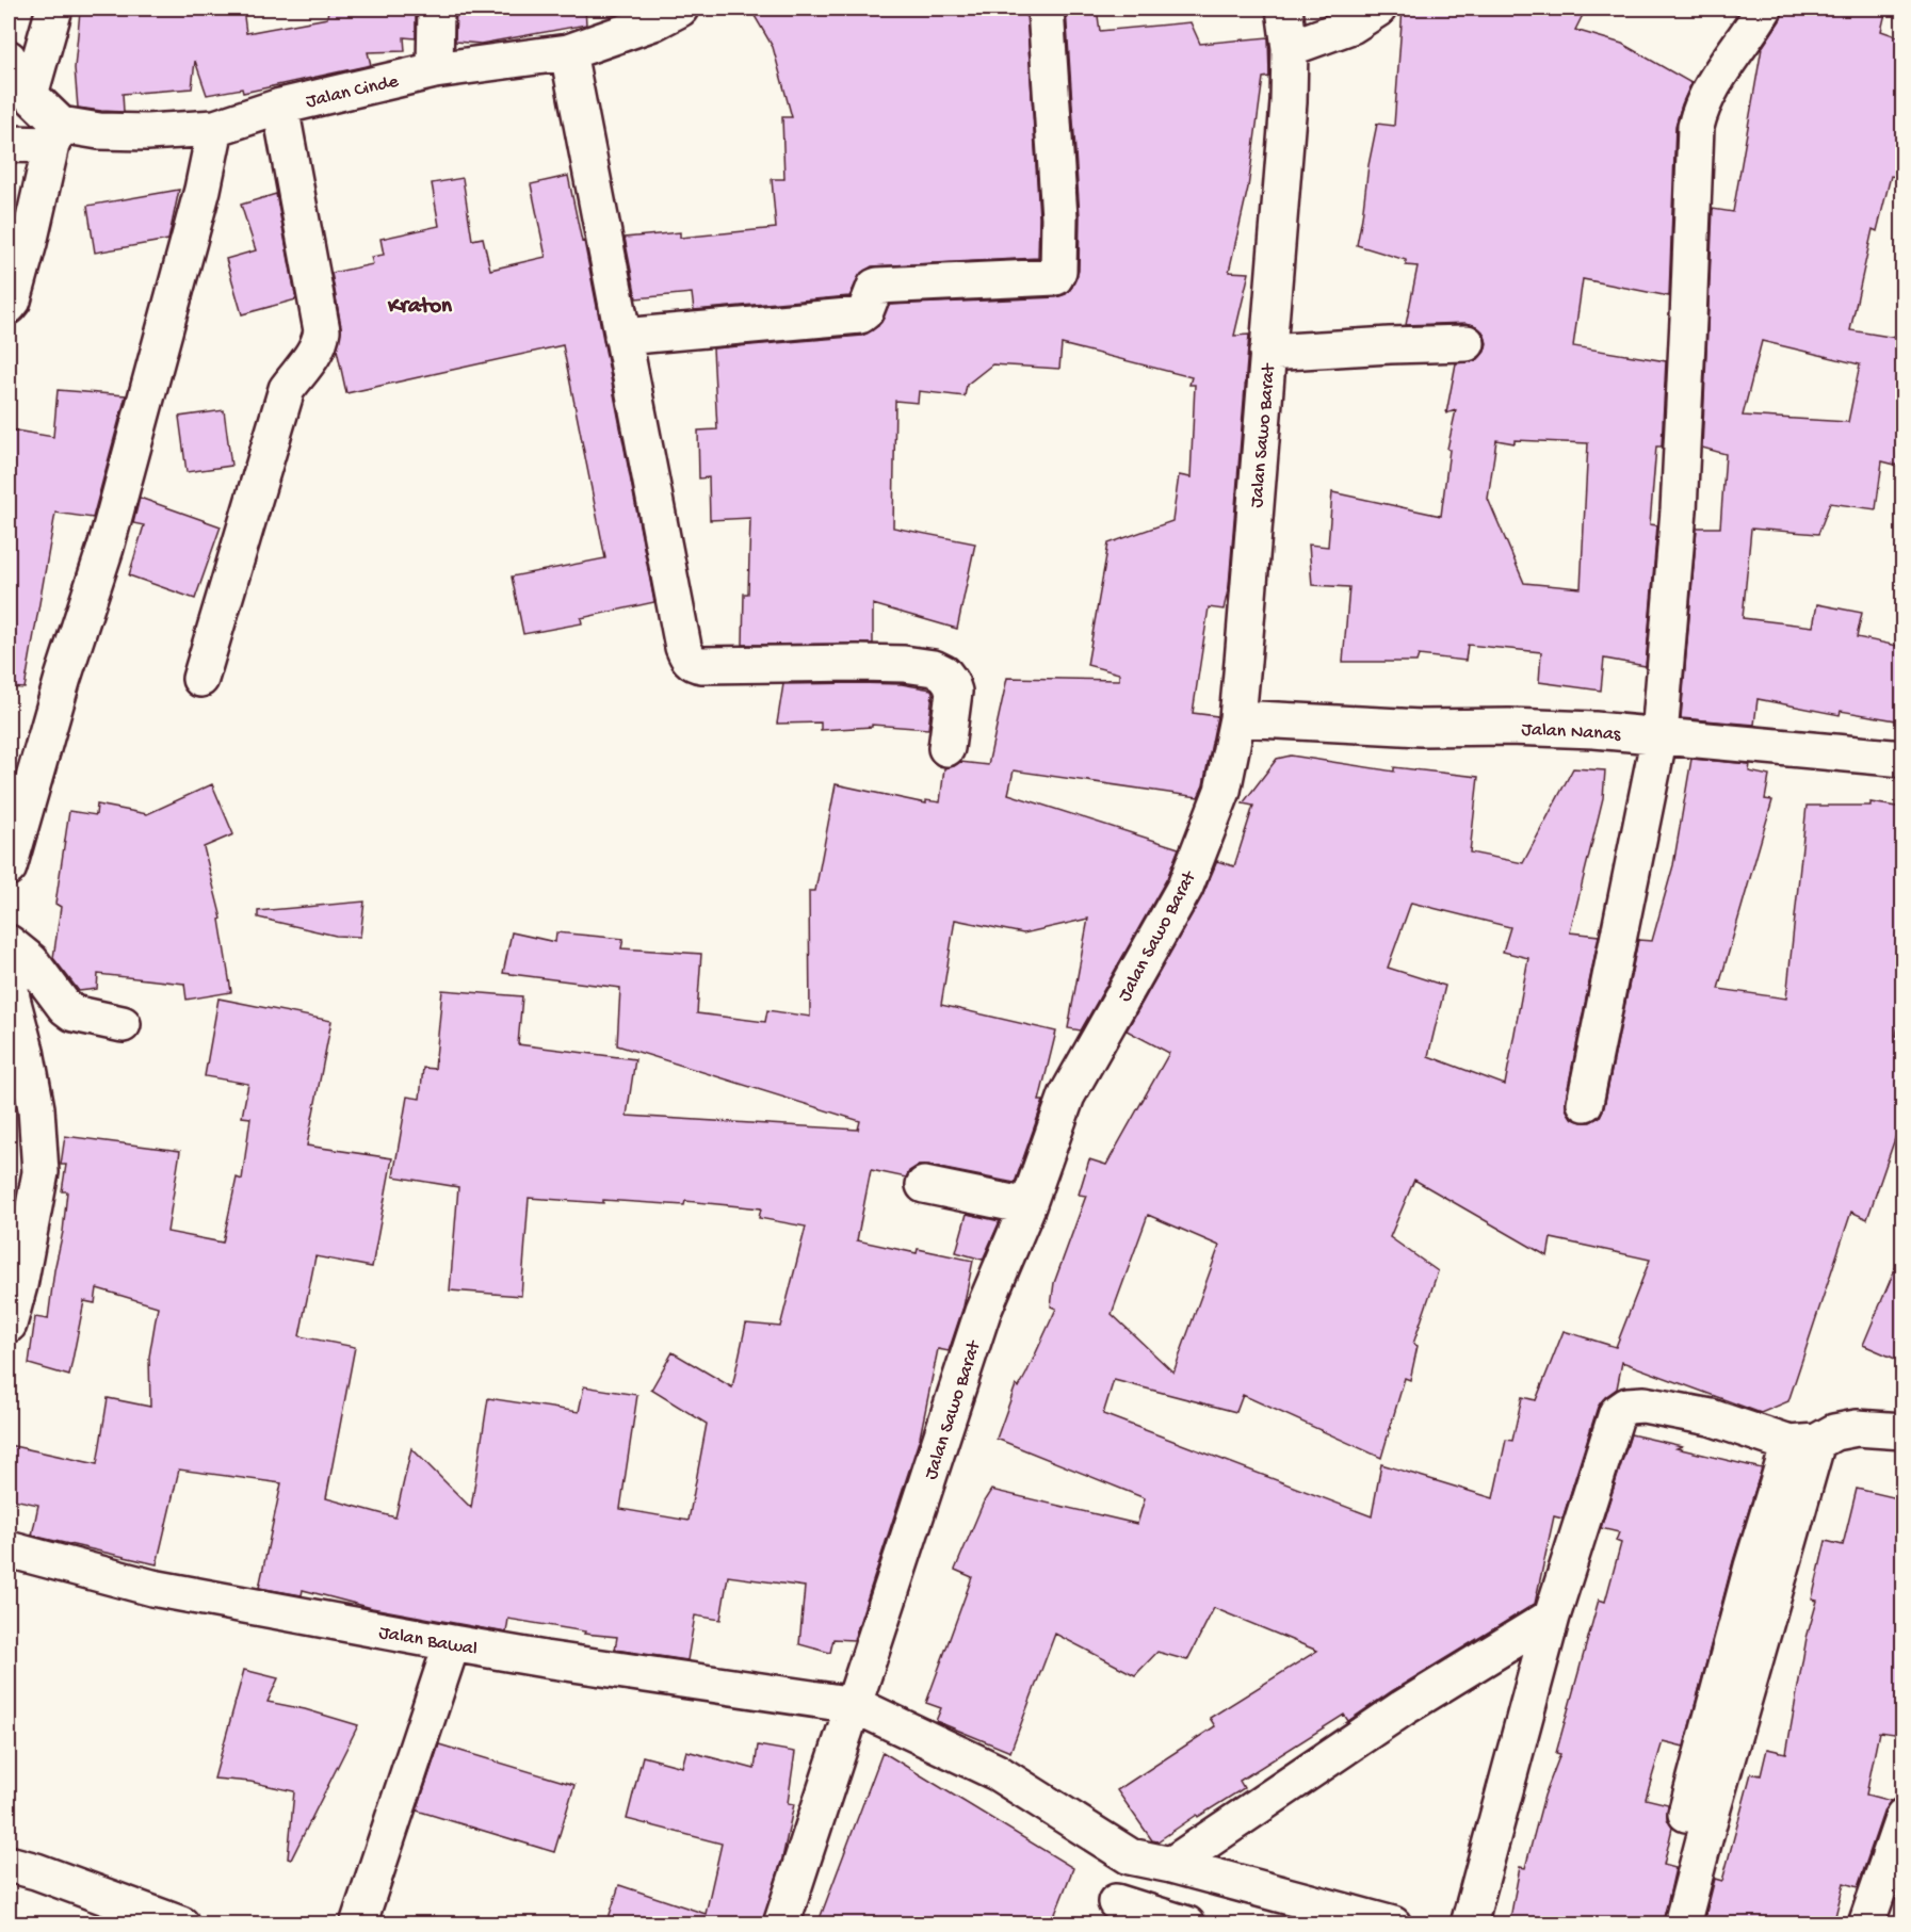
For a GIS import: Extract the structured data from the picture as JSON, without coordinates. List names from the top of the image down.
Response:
{
  "streets": {
    "street": [
      "Jalan Cinde",
      "Jalan Sawo Barat",
      "Jalan Nanas",
      "Jalan Bawal"
    ]
  },
  "crossings": [
    ["Jalan Sawo Barat", "Jalan Nanas"],
    ["Jalan Sawo Barat", "Jalan Bawal"]
  ],
  "districts": ["Kraton"]
}
